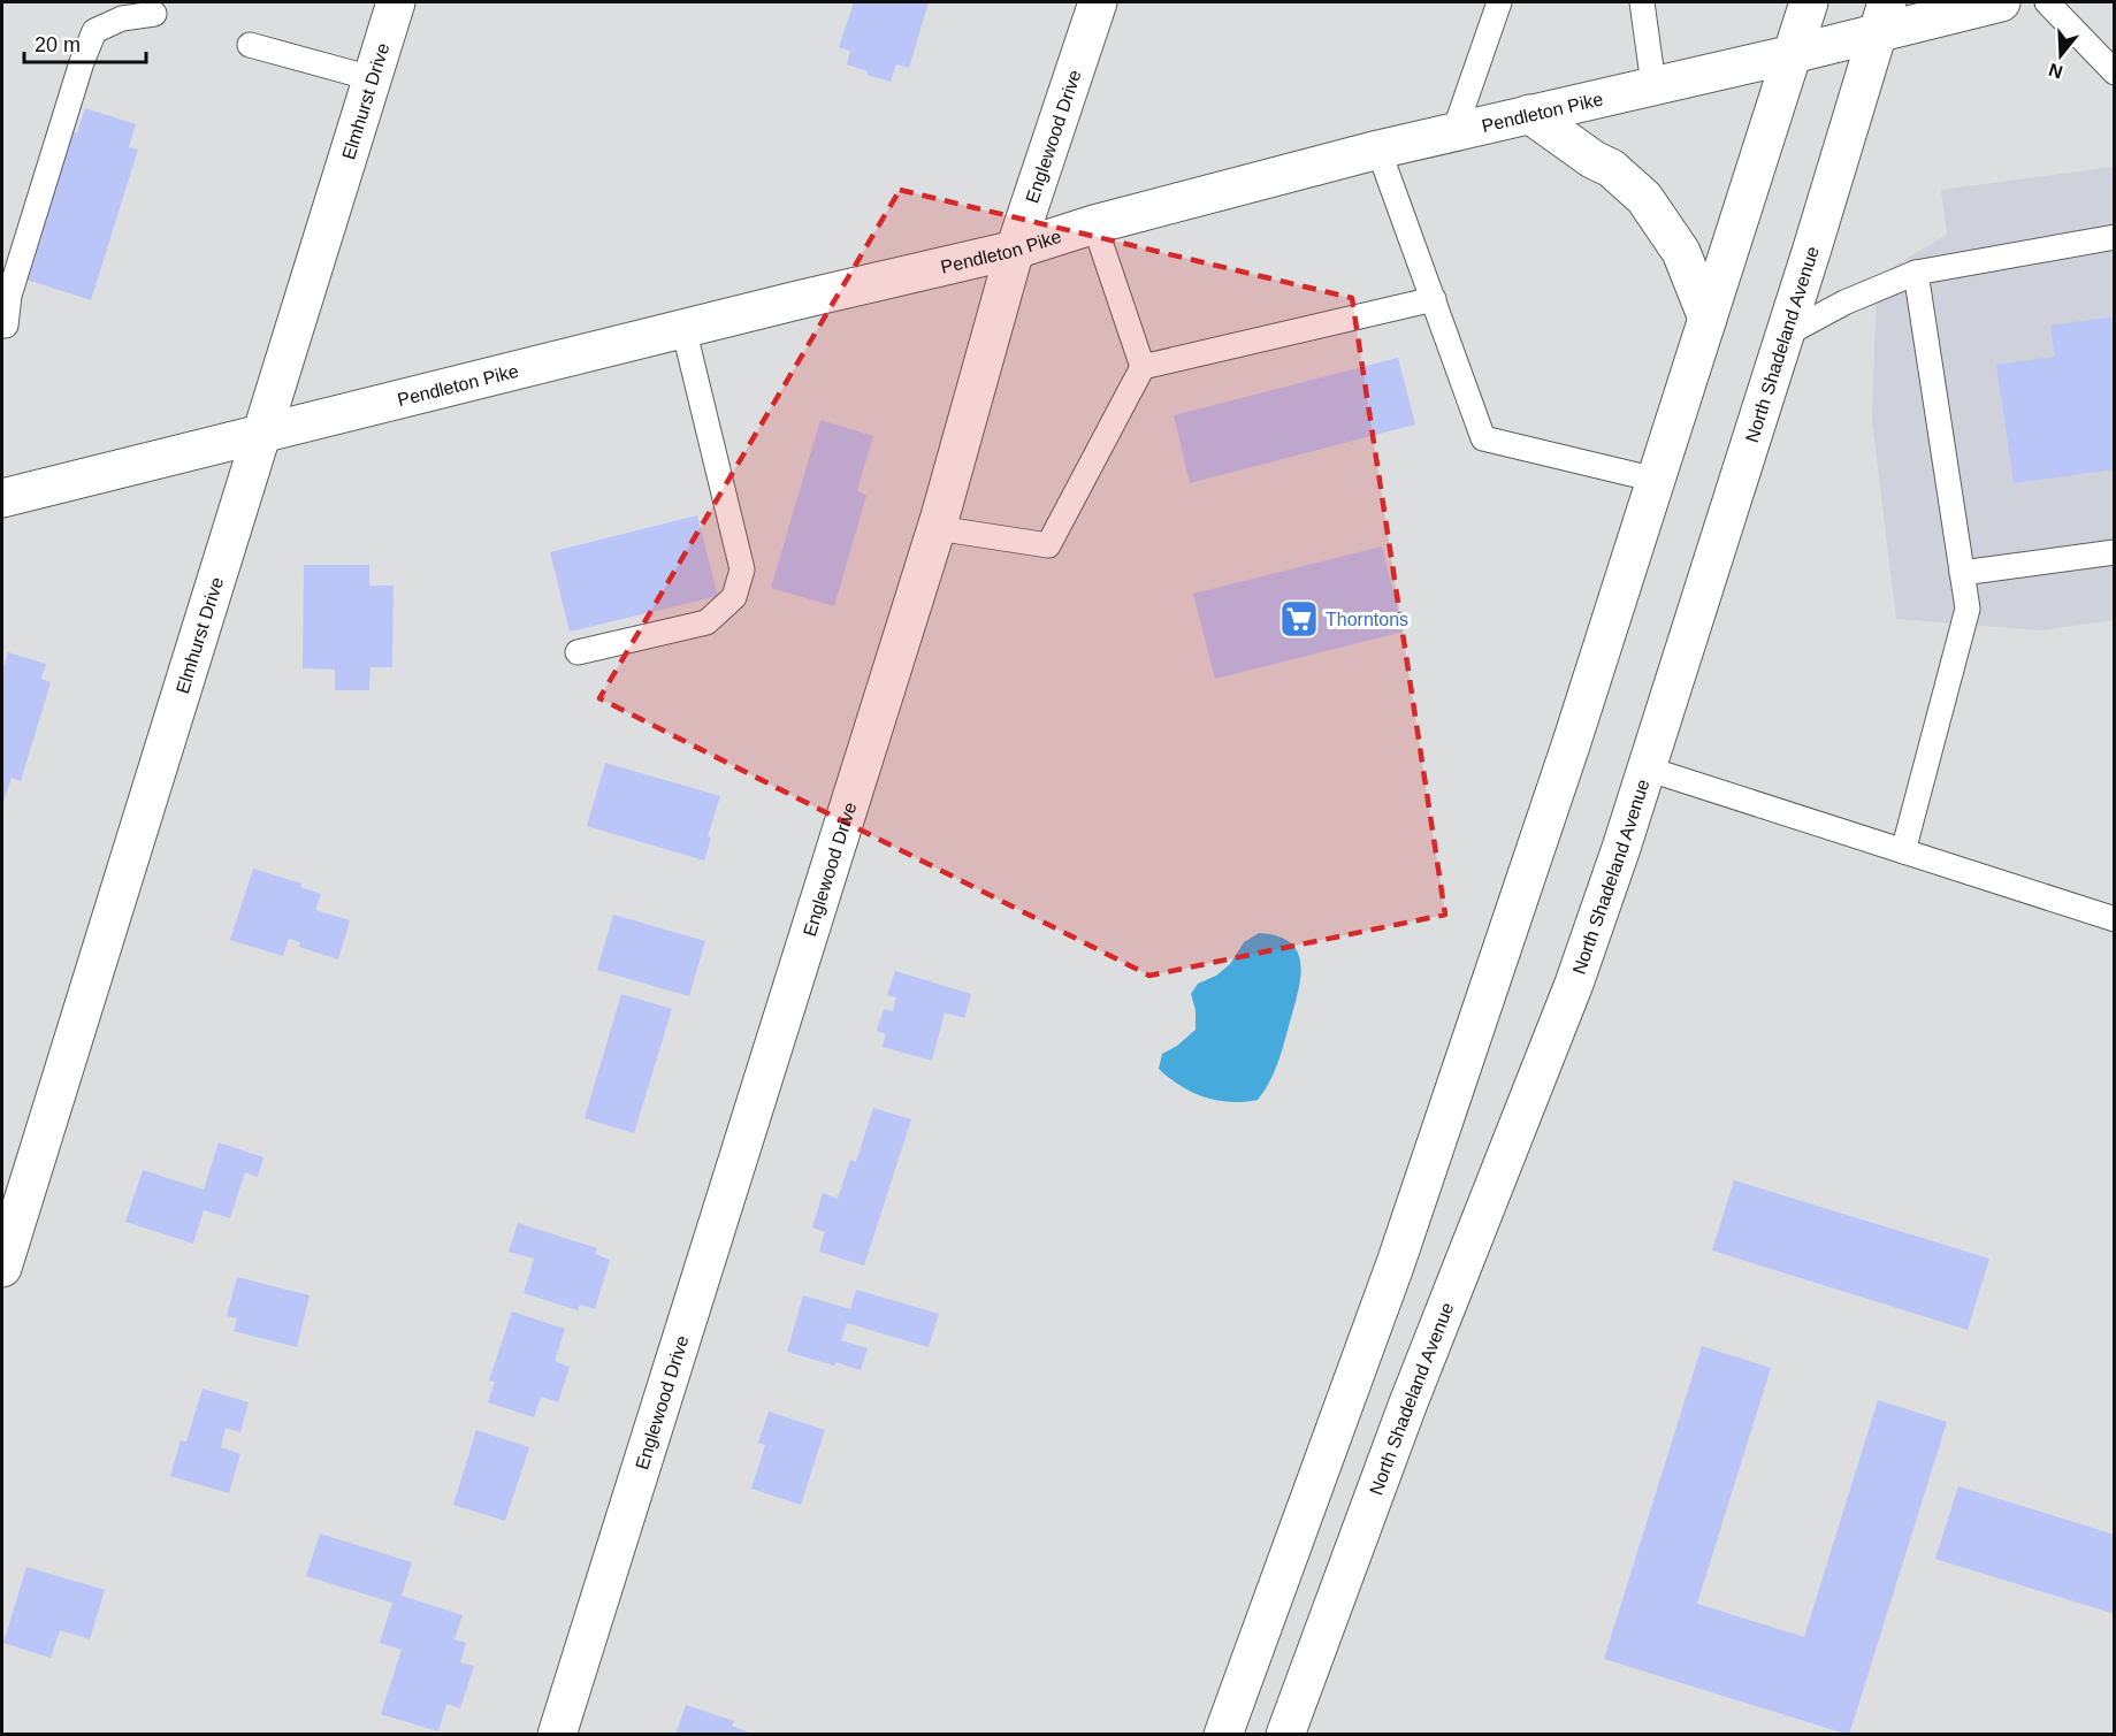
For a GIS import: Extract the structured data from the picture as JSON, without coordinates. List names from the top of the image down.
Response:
{
  "streets": {
    "main road": [
      "Elmhurst Drive",
      "Pendleton Pike",
      "Englewood Drive",
      "North Shadeland Avenue"
    ]
  },
  "crossings": [
    ["Elmhurst Drive", "Pendleton Pike"],
    ["Pendleton Pike", "Englewood Drive"],
    ["Pendleton Pike", "North Shadeland Avenue"]
  ],
  "places": {
    "supermarket": ["Thorntons"]
  },
  "scale_bar": "20 m",
  "north": "bottom"
}
